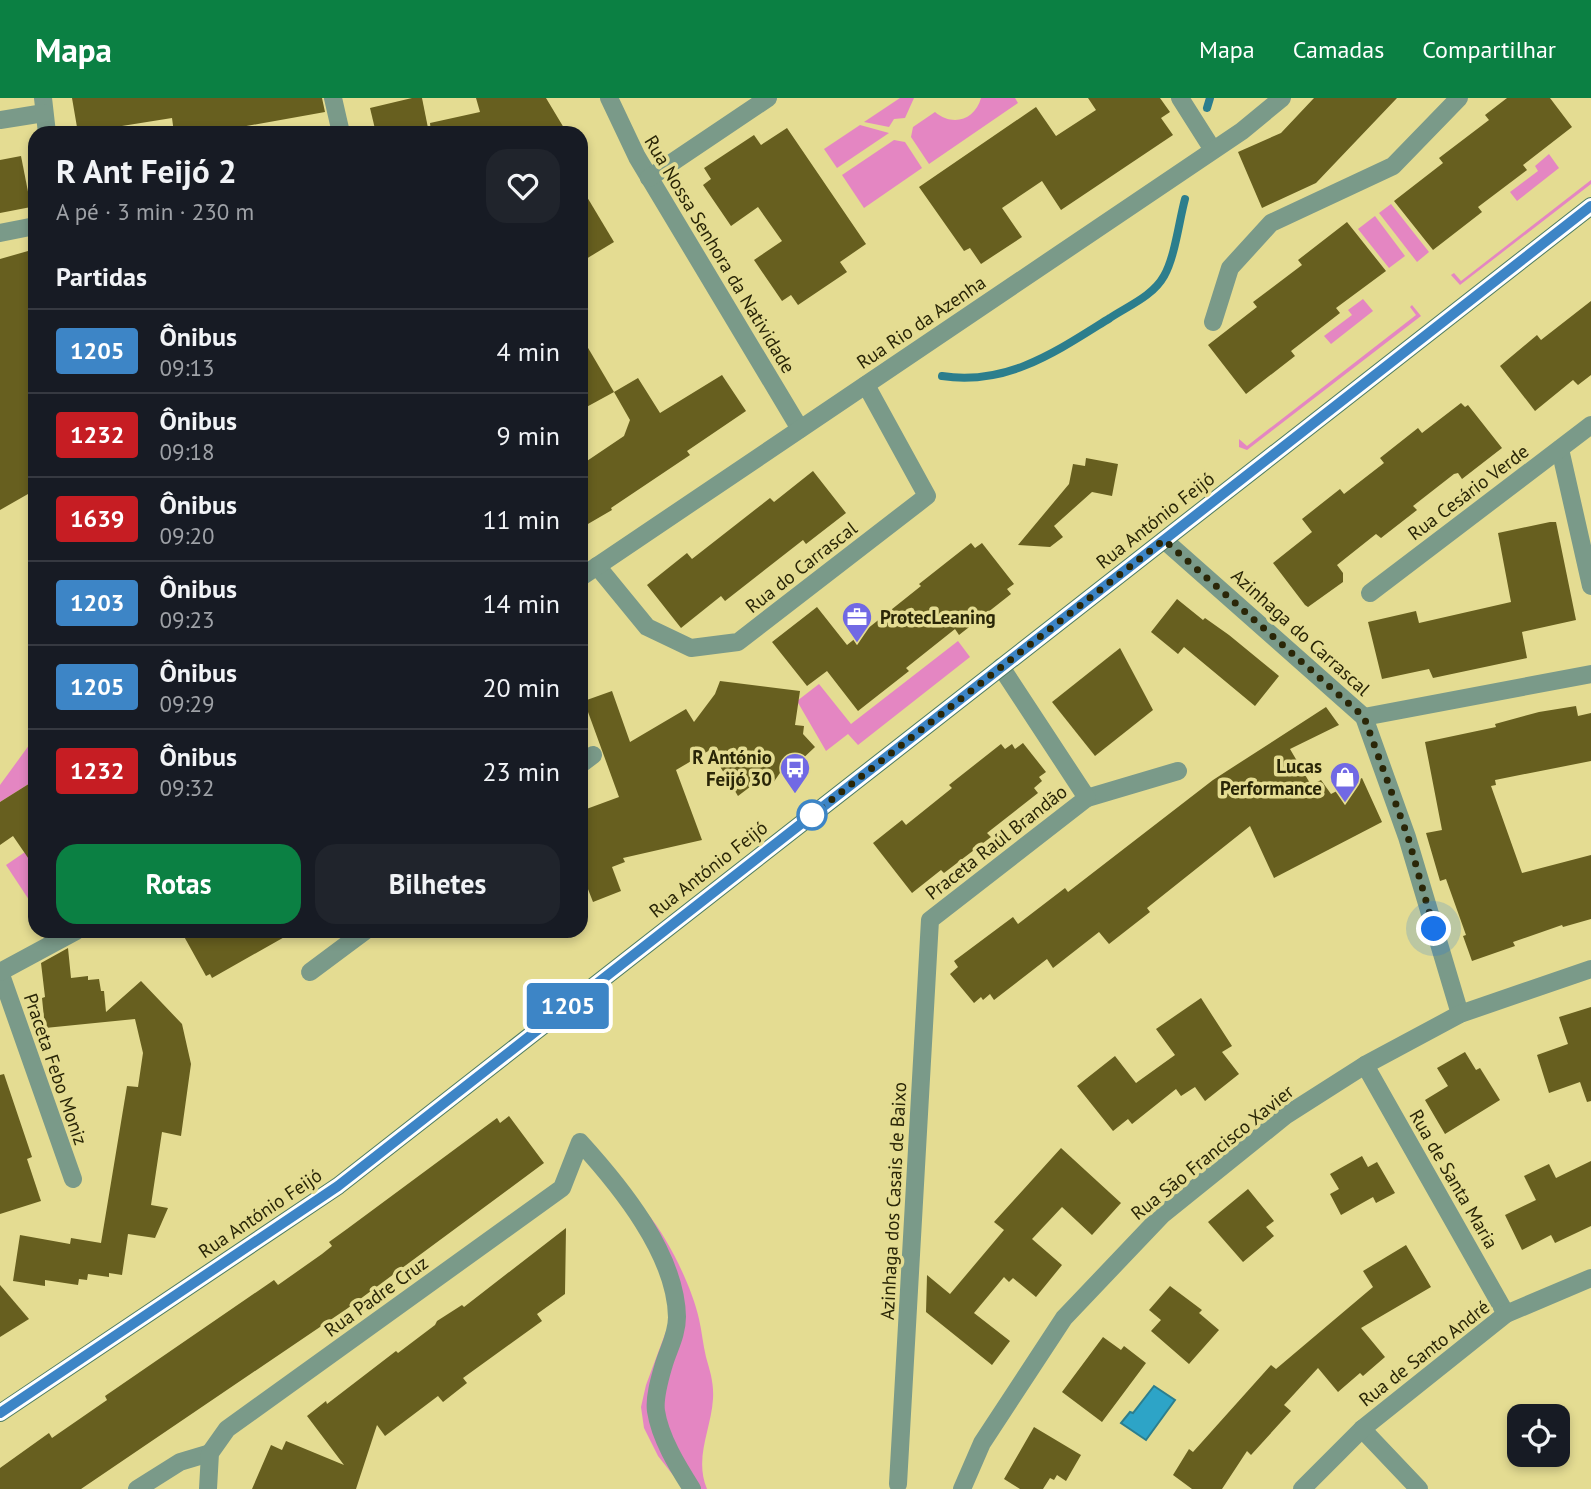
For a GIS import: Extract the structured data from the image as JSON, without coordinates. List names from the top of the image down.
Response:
{
  "streets": {
    "street": [
      "Rua Nossa Senhora da Natividade",
      "Rua Rio da Azenha",
      "Rua Cesário Verde",
      "Rua António Feijó",
      "Rua do Carrascal",
      "Azinhaga do Carrascal",
      "Praceta Raúl Brandão",
      "Praceta Febo Moniz",
      "Rua São Francisco Xavier",
      "Rua de Santa Maria",
      "Azinhaga dos Casais de Baixo",
      "Rua Padre Cruz",
      "Rua de Santo André"
    ]
  },
  "crossings": [
    ["Rua Nossa Senhora da Natividade", "Rua Rio da Azenha"],
    ["Rua Rio da Azenha", "Rua do Carrascal"],
    ["Rua António Feijó", "Azinhaga do Carrascal"],
    ["Rua António Feijó", "Praceta Raúl Brandão"],
    ["Azinhaga do Carrascal", "Rua São Francisco Xavier"],
    ["Praceta Raúl Brandão", "Azinhaga dos Casais de Baixo"],
    ["Rua São Francisco Xavier", "Rua de Santa Maria"],
    ["Rua de Santa Maria", "Rua de Santo André"]
  ],
  "places": {
    "office": ["ProtecLeaning"],
    "bus stop": ["R António Feijó 30"],
    "shop": ["Lucas Performance"]
  },
  "lines": ["bus line 1205"],
  "page": {
    "header": "Mapa",
    "nav": ["Mapa", "Camadas", "Compartilhar"],
    "on_map": "1205",
    "heading": [
      ["R Ant Feijó 2", "A pé · 3 min · 230 m"],
      "Partidas"
    ],
    "list": [
      {
        "mark": "1205",
        "name": "Ônibus",
        "note": "09:13",
        "value": "4 min"
      },
      {
        "mark": "1232",
        "name": "Ônibus",
        "note": "09:18",
        "value": "9 min"
      },
      {
        "mark": "1639",
        "name": "Ônibus",
        "note": "09:20",
        "value": "11 min"
      },
      {
        "mark": "1203",
        "name": "Ônibus",
        "note": "09:23",
        "value": "14 min"
      },
      {
        "mark": "1205",
        "name": "Ônibus",
        "note": "09:29",
        "value": "20 min"
      },
      {
        "mark": "1232",
        "name": "Ônibus",
        "note": "09:32",
        "value": "23 min"
      }
    ],
    "buttons": ["Rotas", "Bilhetes"]
  }
}
